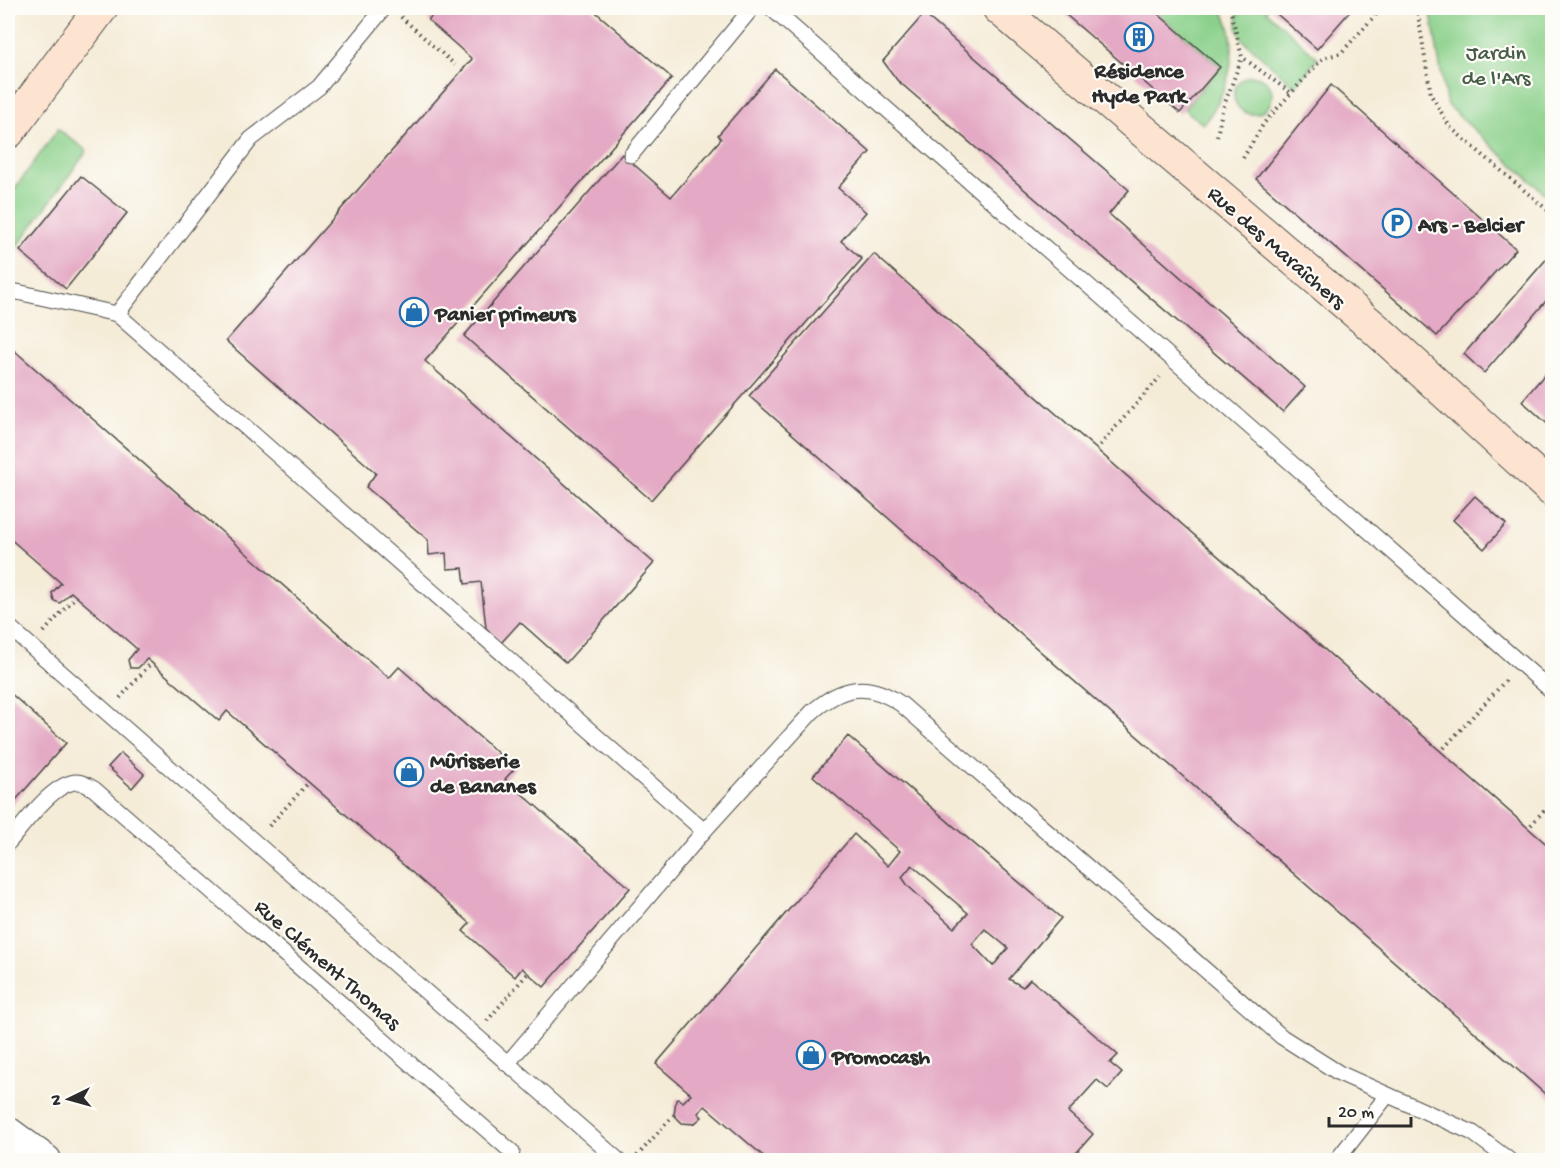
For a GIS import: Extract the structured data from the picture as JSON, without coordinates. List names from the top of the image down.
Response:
{
  "streets": {
    "main road": ["Rue des Maraîchers"],
    "lane": ["Rue Clément Thomas"]
  },
  "parks": ["Jardin de l'Ars"],
  "places": {
    "building": ["Résidence Hyde Park"],
    "parking": ["Ars - Belcier"],
    "shop": ["Panier primeurs", "Mûrisserie de Bananes", "Promocash"]
  },
  "scale_bar": "20 m",
  "north": "left"
}
